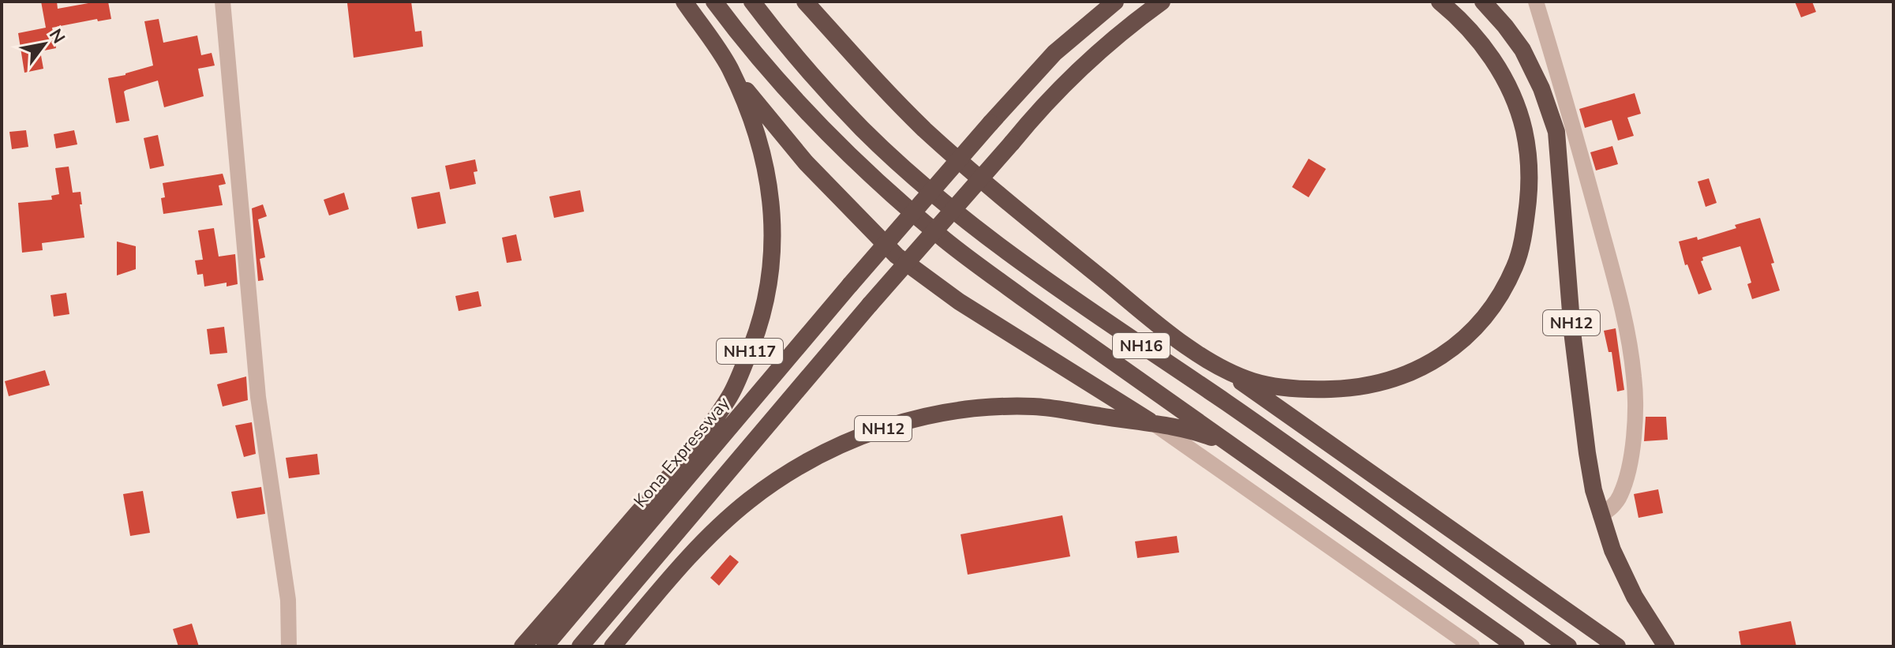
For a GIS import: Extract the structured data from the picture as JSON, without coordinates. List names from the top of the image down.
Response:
{
  "streets": {
    "highway": [
      "NH12",
      "NH16",
      "NH117",
      "Kona Expressway"
    ]
  },
  "crossings": [
    ["NH12", "NH16"]
  ],
  "north": "top right"
}
